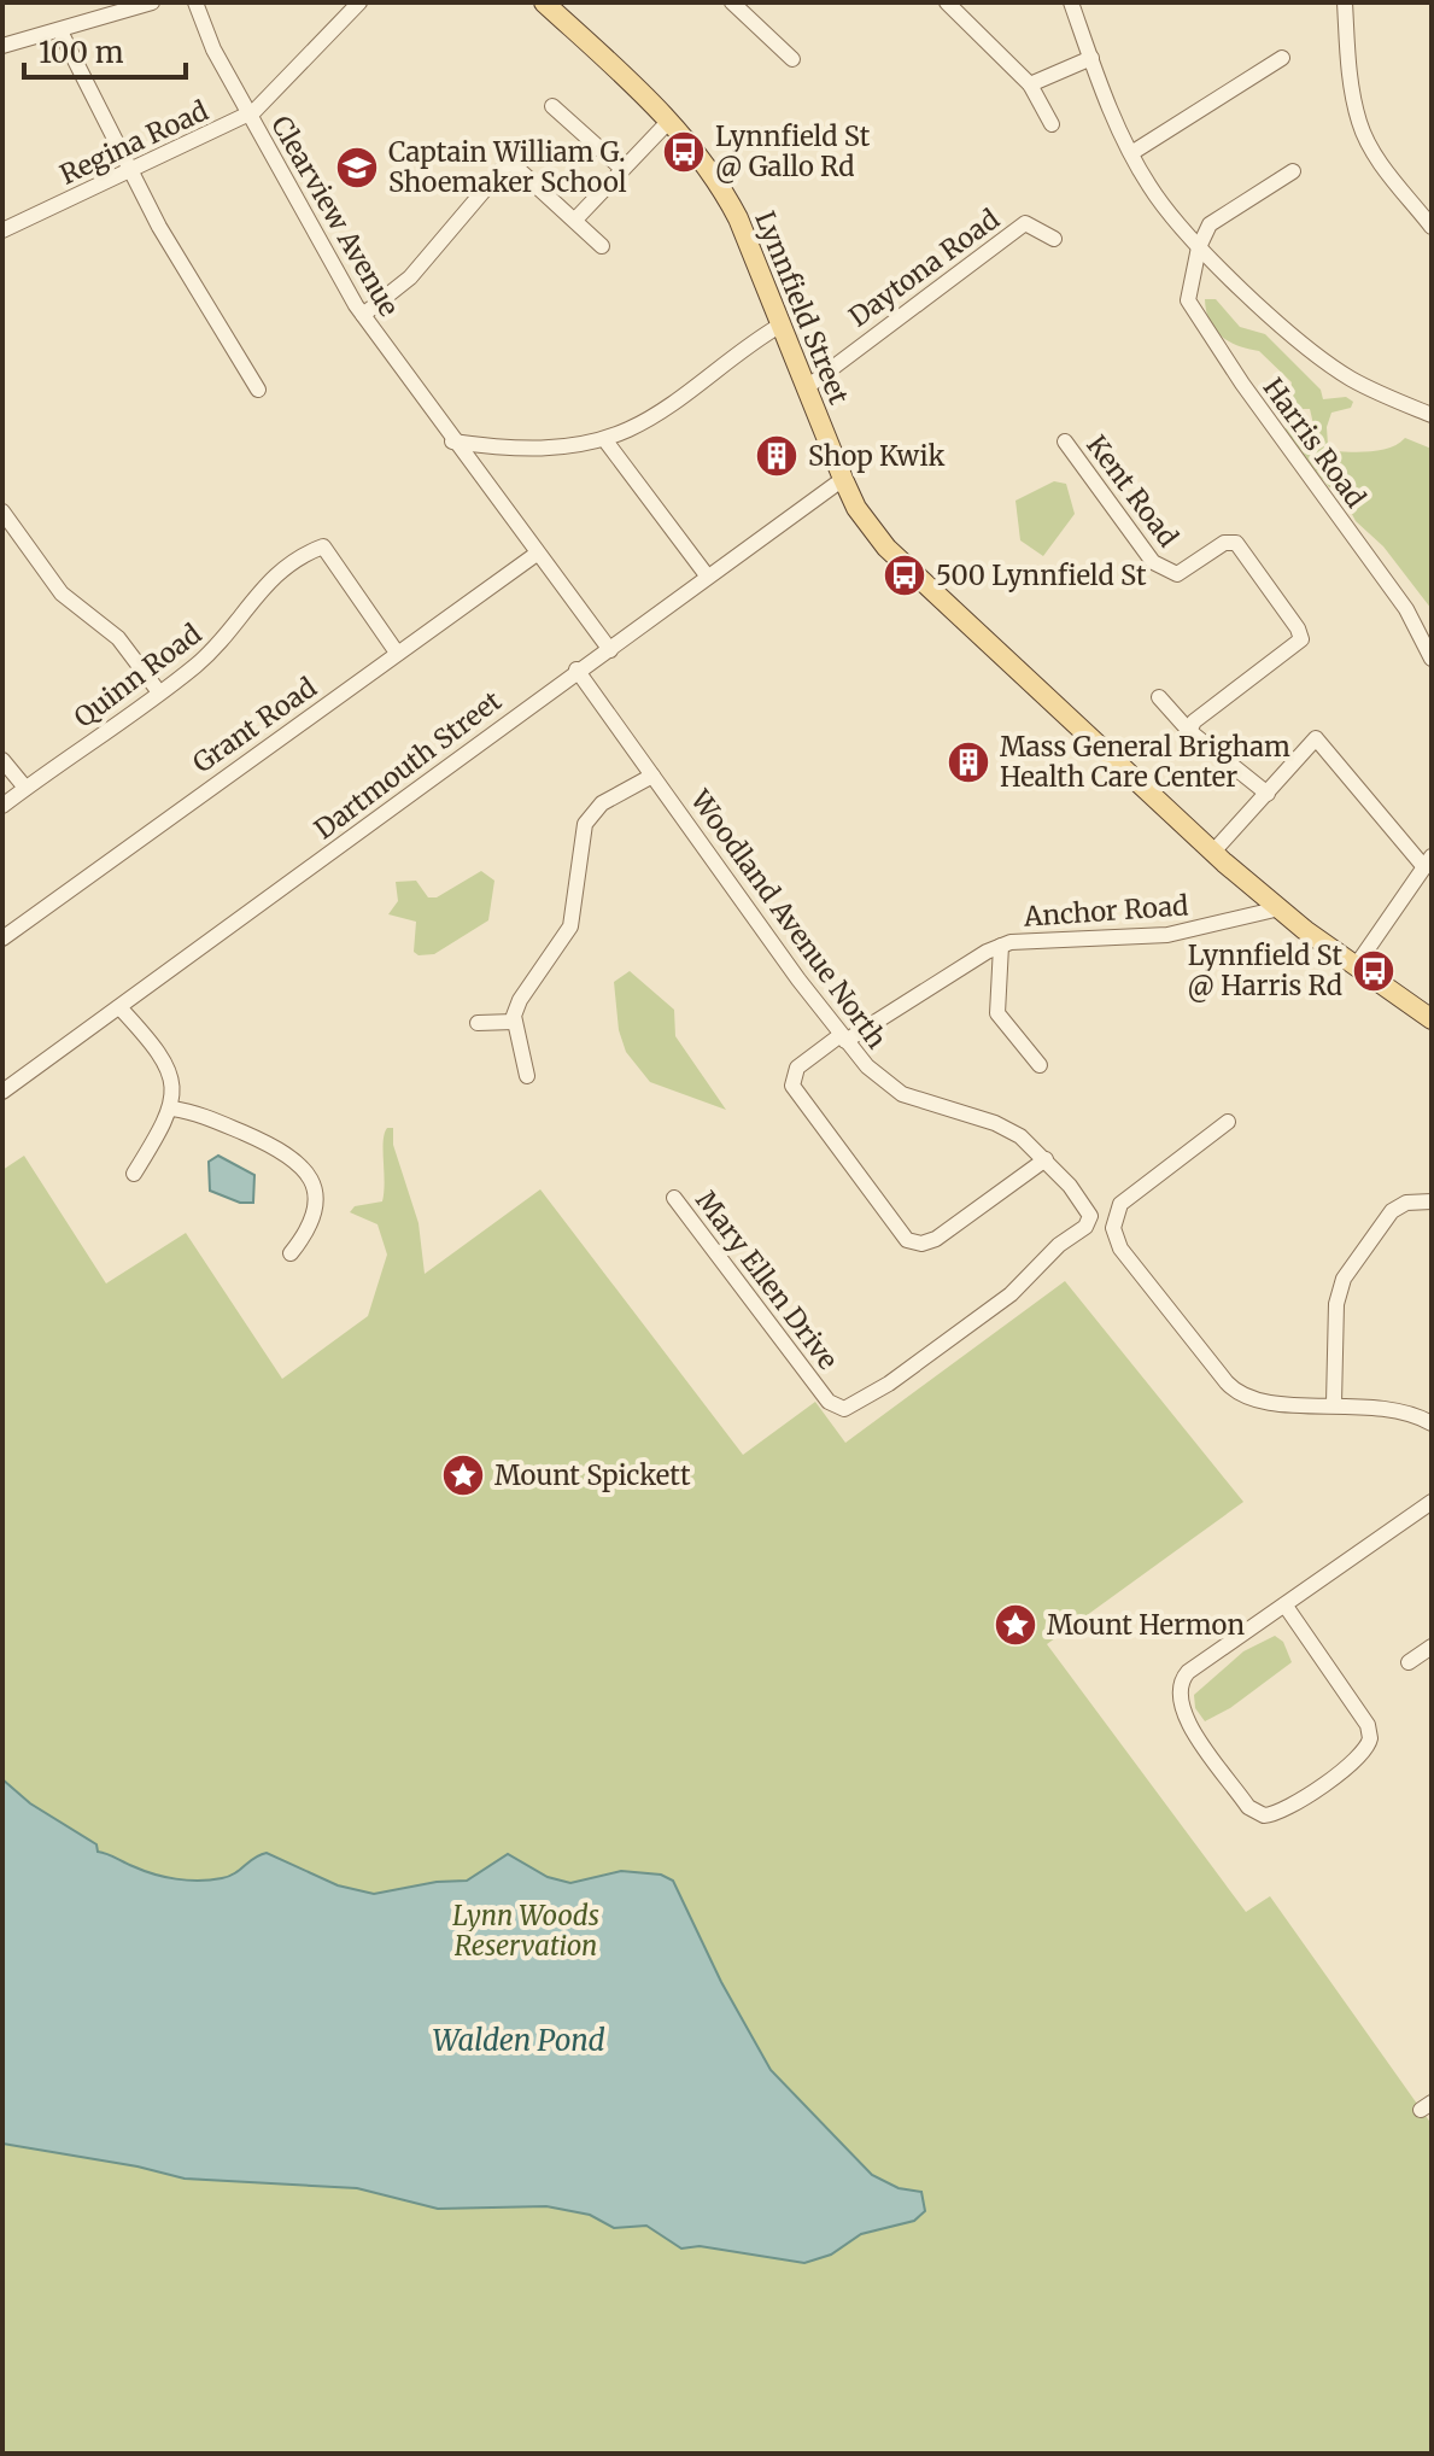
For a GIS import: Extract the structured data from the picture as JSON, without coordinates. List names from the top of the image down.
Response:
{
  "streets": {
    "main road": ["Lynnfield Street"],
    "street": [
      "Regina Road",
      "Clearview Avenue",
      "Daytona Road",
      "Harris Road",
      "Kent Road",
      "Quinn Road",
      "Grant Road",
      "Dartmouth Street",
      "Anchor Road",
      "Woodland Avenue North",
      "Mary Ellen Drive"
    ]
  },
  "crossings": [
    ["Regina Road", "Clearview Avenue"],
    ["Clearview Avenue", "Grant Road"],
    ["Clearview Avenue", "Dartmouth Street"],
    ["Daytona Road", "Lynnfield Street"],
    ["Lynnfield Street", "Dartmouth Street"],
    ["Lynnfield Street", "Anchor Road"],
    ["Quinn Road", "Grant Road"],
    ["Dartmouth Street", "Woodland Avenue North"],
    ["Anchor Road", "Woodland Avenue North"],
    ["Woodland Avenue North", "Mary Ellen Drive"]
  ],
  "water": ["Walden Pond"],
  "parks": ["Lynn Woods Reservation"],
  "places": {
    "bus stop": ["Lynnfield St @ Gallo Rd", "500 Lynnfield St", "Lynnfield St @ Harris Rd"],
    "school or university": ["Captain William G. Shoemaker School"],
    "building": ["Shop Kwik", "Mass General Brigham Health Care Center"],
    "place": ["Mount Spickett", "Mount Hermon"]
  },
  "scale_bar": "100 m"
}
